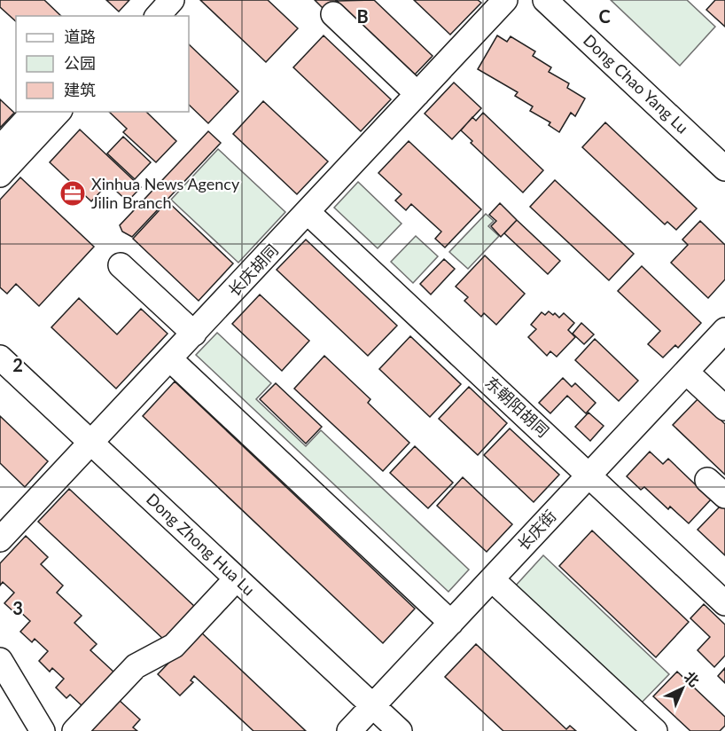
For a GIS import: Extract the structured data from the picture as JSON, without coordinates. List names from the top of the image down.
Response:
{
  "streets": {
    "street": [
      "Dong Chao Yang Lu",
      "长庆胡同",
      "东朝阳胡同",
      "长庆街",
      "Dong Zhong Hua Lu"
    ]
  },
  "crossings": [
    ["长庆胡同", "东朝阳胡同"],
    ["长庆胡同", "Dong Zhong Hua Lu"],
    ["东朝阳胡同", "长庆街"],
    ["长庆街", "Dong Zhong Hua Lu"]
  ],
  "places": {
    "office": ["Xinhua News Agency Jilin Branch"]
  },
  "legend": ["道路", "公园", "建筑"],
  "north": "top right",
  "grid": {
    "columns": ["B", "C"],
    "rows": ["2", "3"]
  }
}
